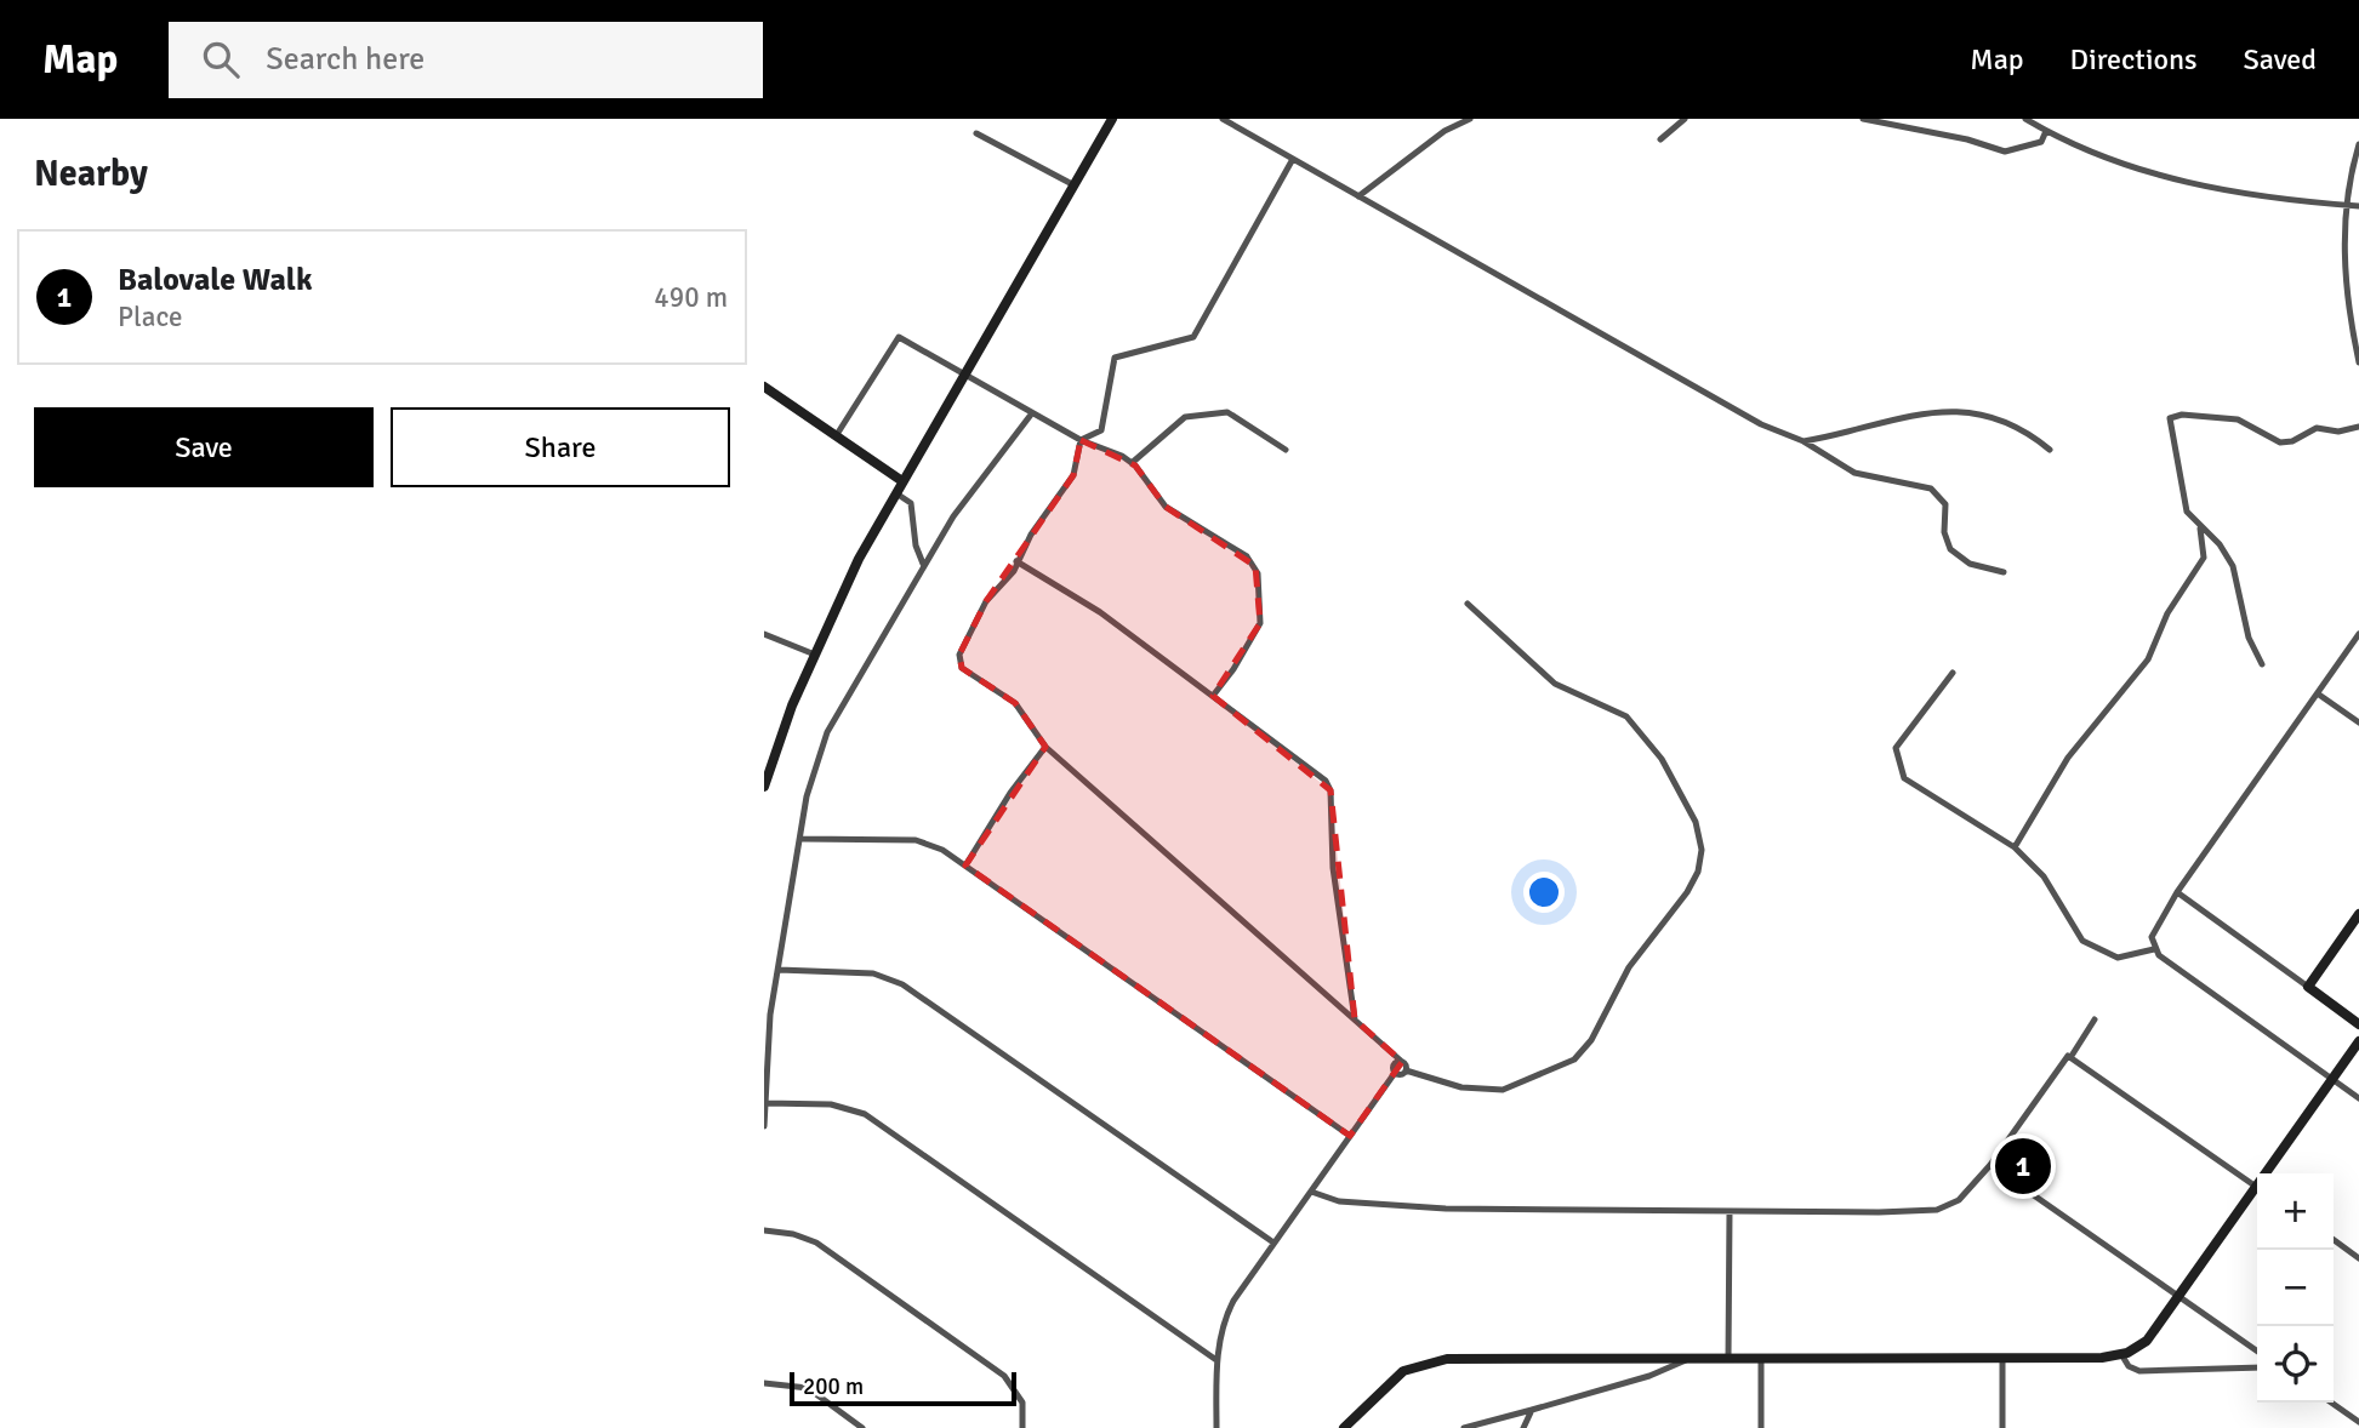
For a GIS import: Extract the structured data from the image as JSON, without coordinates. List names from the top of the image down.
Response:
{
  "scale_bar": "200 m",
  "page": {
    "header": "Map",
    "search": "Search here",
    "nav": ["Map", "Directions", "Saved"],
    "heading": "Nearby",
    "list": [
      {
        "mark": "1",
        "name": "Balovale Walk",
        "note": "Place",
        "value": "490 m"
      }
    ],
    "buttons": ["Save", "Share"],
    "pins": "1",
    "map_buttons": ["+", "−"],
    "scale": "200 m"
  }
}
